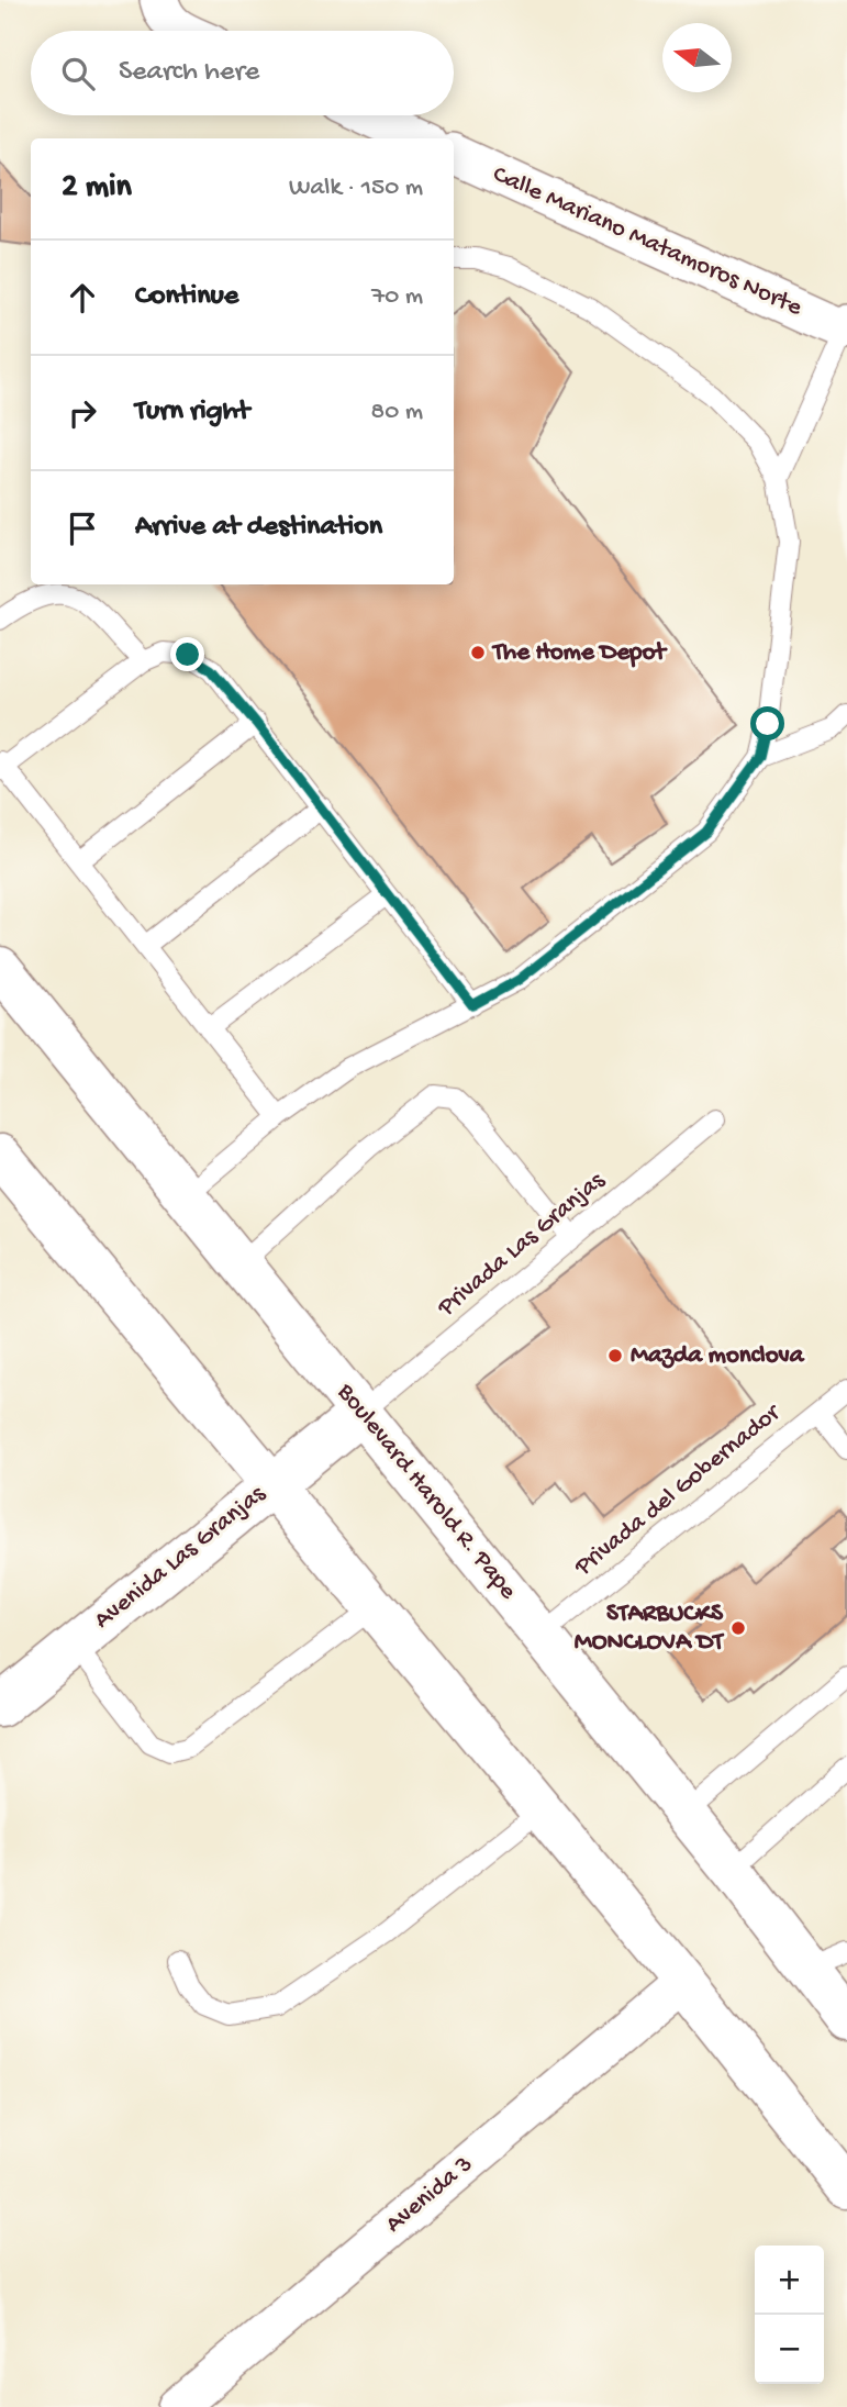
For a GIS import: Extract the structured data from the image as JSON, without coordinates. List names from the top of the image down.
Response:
{
  "streets": {
    "main road": ["Boulevard Harold R. Pape", "Avenida Las Granjas"],
    "street": ["Calle Mariano Matamoros Norte", "Avenida 3"],
    "lane": ["Privada Las Granjas", "Privada del Gobernador"]
  },
  "crossings": [
    ["Privada Las Granjas", "Boulevard Harold R. Pape"],
    ["Privada Las Granjas", "Avenida Las Granjas"],
    ["Privada del Gobernador", "Boulevard Harold R. Pape"],
    ["Boulevard Harold R. Pape", "Avenida Las Granjas"]
  ],
  "places": ["The Home Depot", "Mazda monclova", "STARBUCKS MONCLOVA DT"],
  "north": "left",
  "page": {
    "search": "Search here",
    "heading": ["2 min", "Walk · 150 m"],
    "list": [
      ["Continue", "70 m"],
      ["Turn right", "80 m"],
      "Arrive at destination"
    ],
    "map_buttons": ["+", "−"]
  }
}
